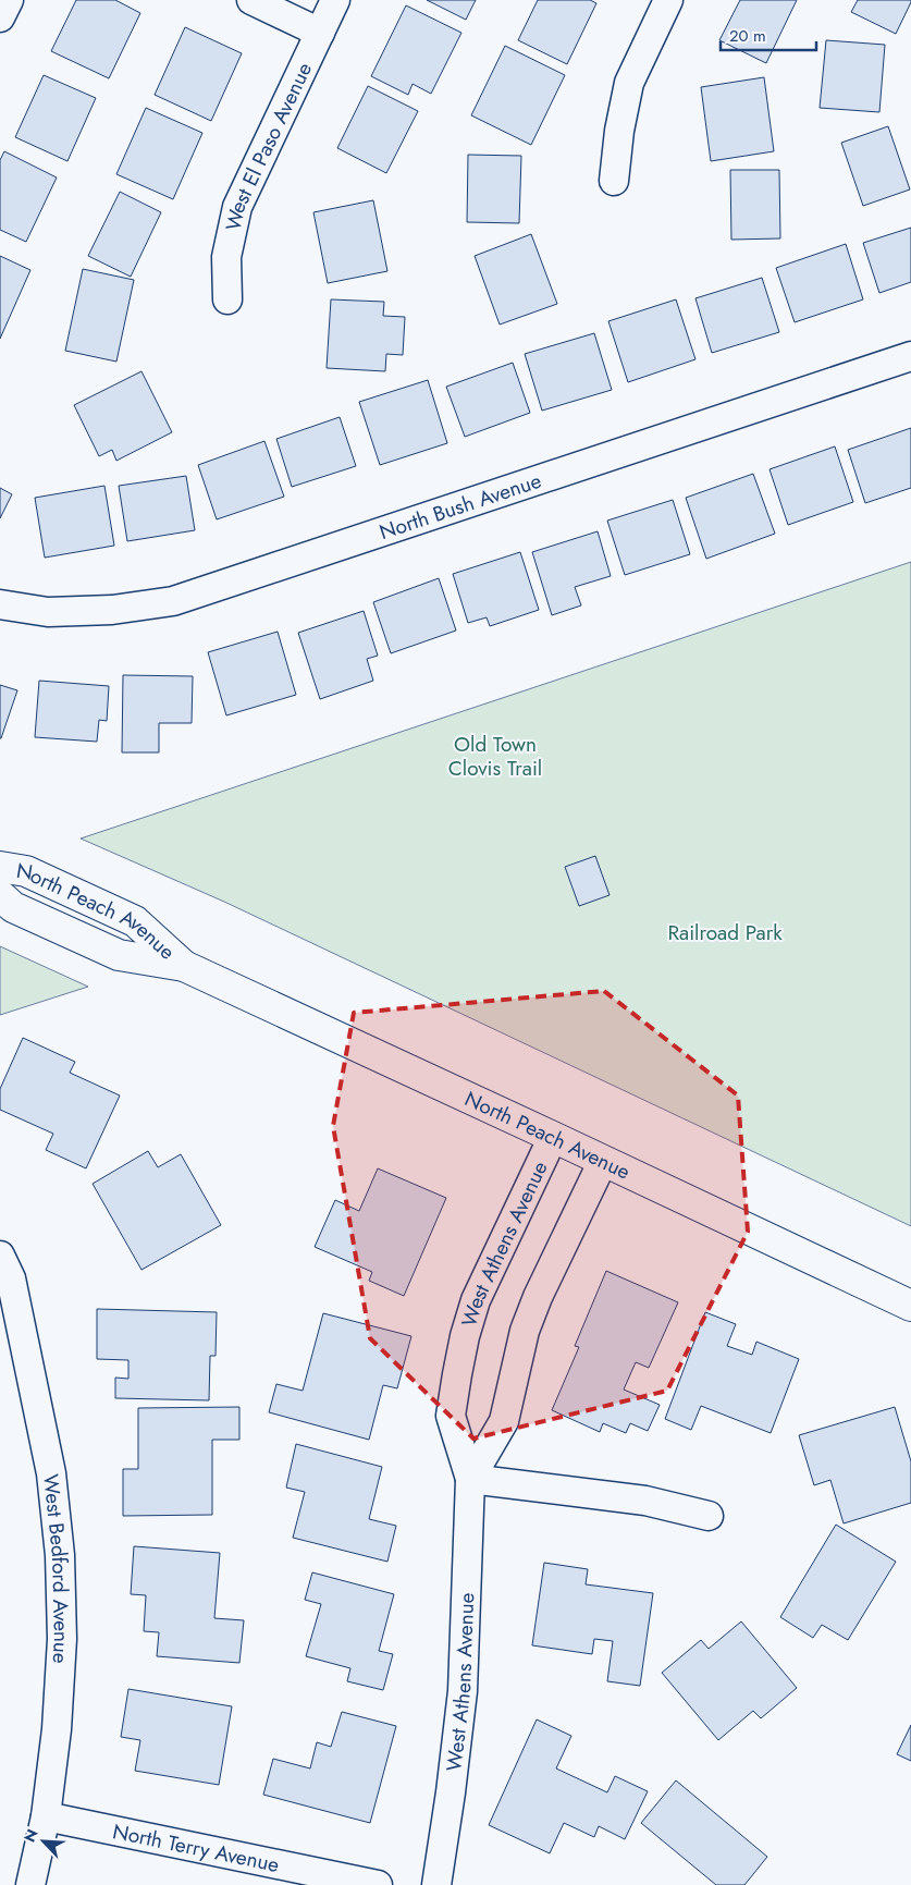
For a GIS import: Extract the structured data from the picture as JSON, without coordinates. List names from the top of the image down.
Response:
{
  "streets": {
    "street": [
      "West El Paso Avenue",
      "North Bush Avenue",
      "North Peach Avenue",
      "West Athens Avenue",
      "West Bedford Avenue",
      "North Terry Avenue"
    ]
  },
  "crossings": [
    ["North Peach Avenue", "West Athens Avenue"],
    ["West Bedford Avenue", "North Terry Avenue"]
  ],
  "parks": ["Old Town Clovis Trail", "Railroad Park"],
  "scale_bar": "20 m",
  "north": "top left"
}
